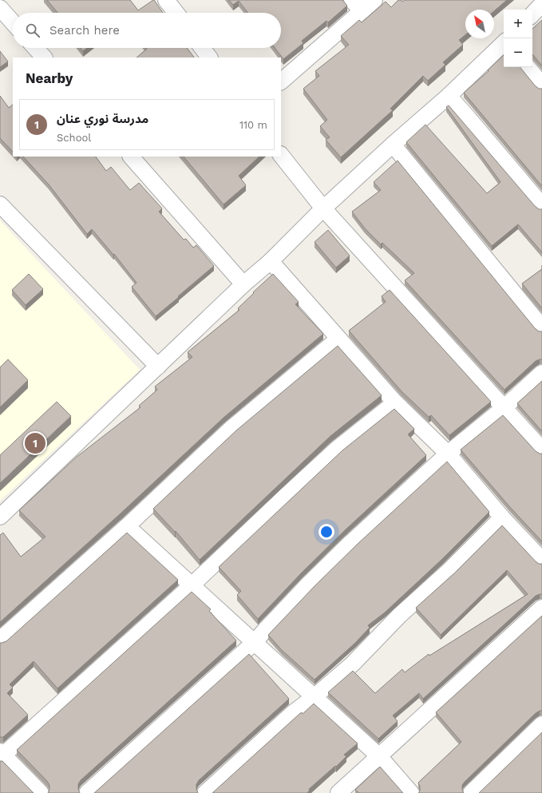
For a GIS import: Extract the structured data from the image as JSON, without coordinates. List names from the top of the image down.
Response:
{
  "north": "top left",
  "page": {
    "map_buttons": ["+", "−"],
    "search": "Search here",
    "heading": "Nearby",
    "list": [
      {
        "mark": "1",
        "name": "مدرسة نوري عنان",
        "note": "School",
        "value": "110 m"
      }
    ],
    "pins": "1"
  }
}
